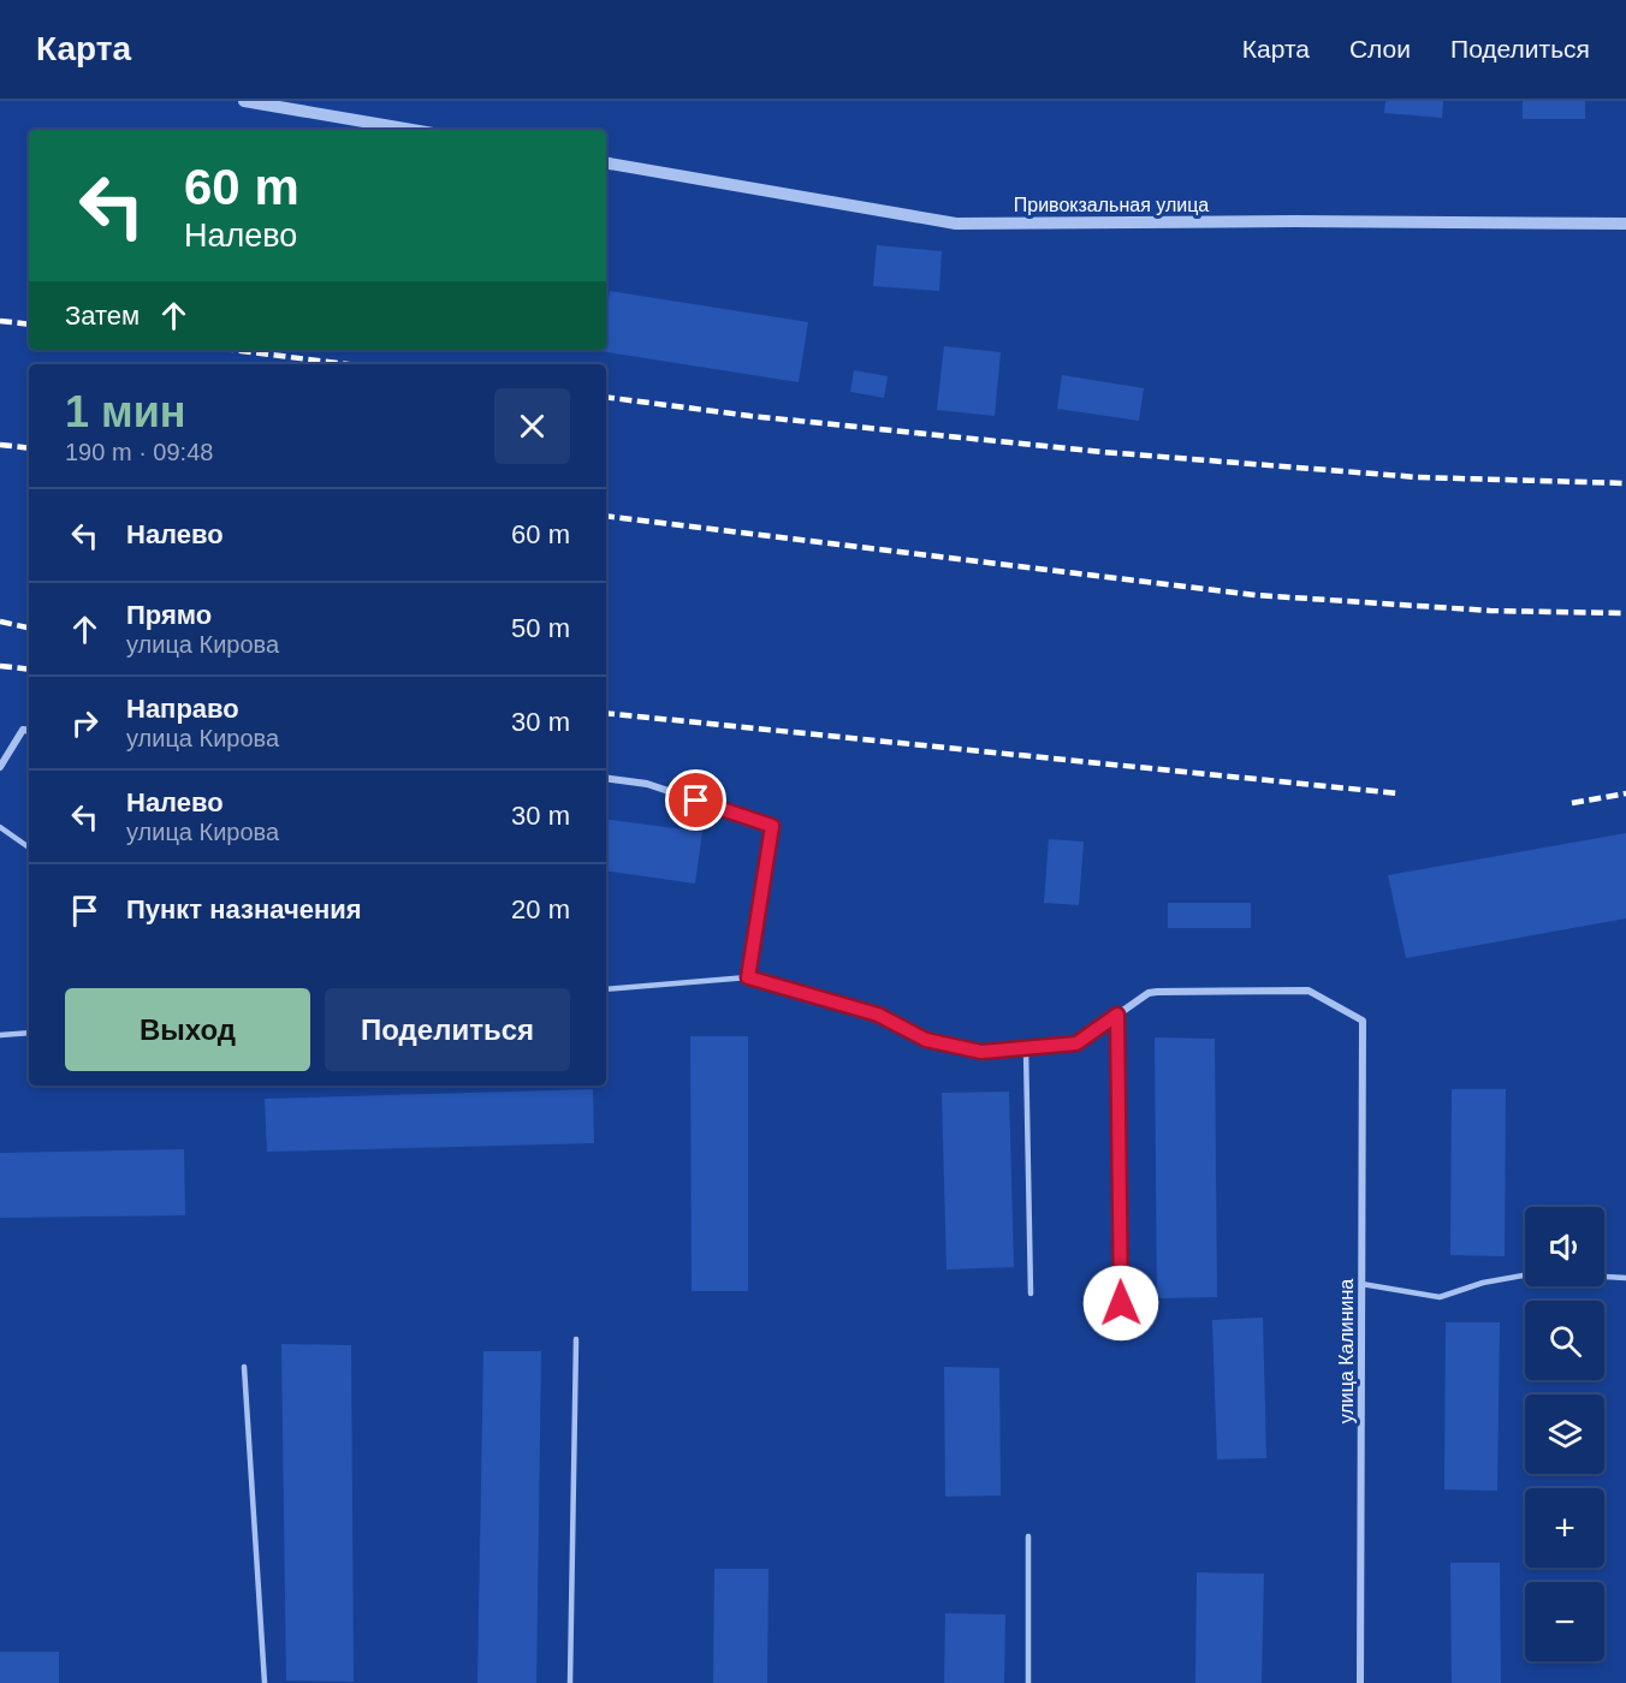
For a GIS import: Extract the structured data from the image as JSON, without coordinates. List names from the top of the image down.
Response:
{
  "streets": {
    "street": ["Привокзальная улица", "улица Калинина"]
  },
  "page": {
    "header": "Карта",
    "nav": ["Карта", "Слои", "Поделиться"],
    "turn": ["60 m", "Налево"],
    "then": "Затем",
    "heading": ["1 мин", "190 m · 09:48"],
    "list": [
      {
        "name": "Налево",
        "value": "60 m"
      },
      {
        "name": "Прямо",
        "note": "улица Кирова",
        "value": "50 m"
      },
      {
        "name": "Направо",
        "note": "улица Кирова",
        "value": "30 m"
      },
      {
        "name": "Налево",
        "note": "улица Кирова",
        "value": "30 m"
      },
      {
        "name": "Пункт назначения",
        "value": "20 m"
      }
    ],
    "buttons": ["Выход", "Поделиться"],
    "map_buttons": ["+", "−"]
  }
}
